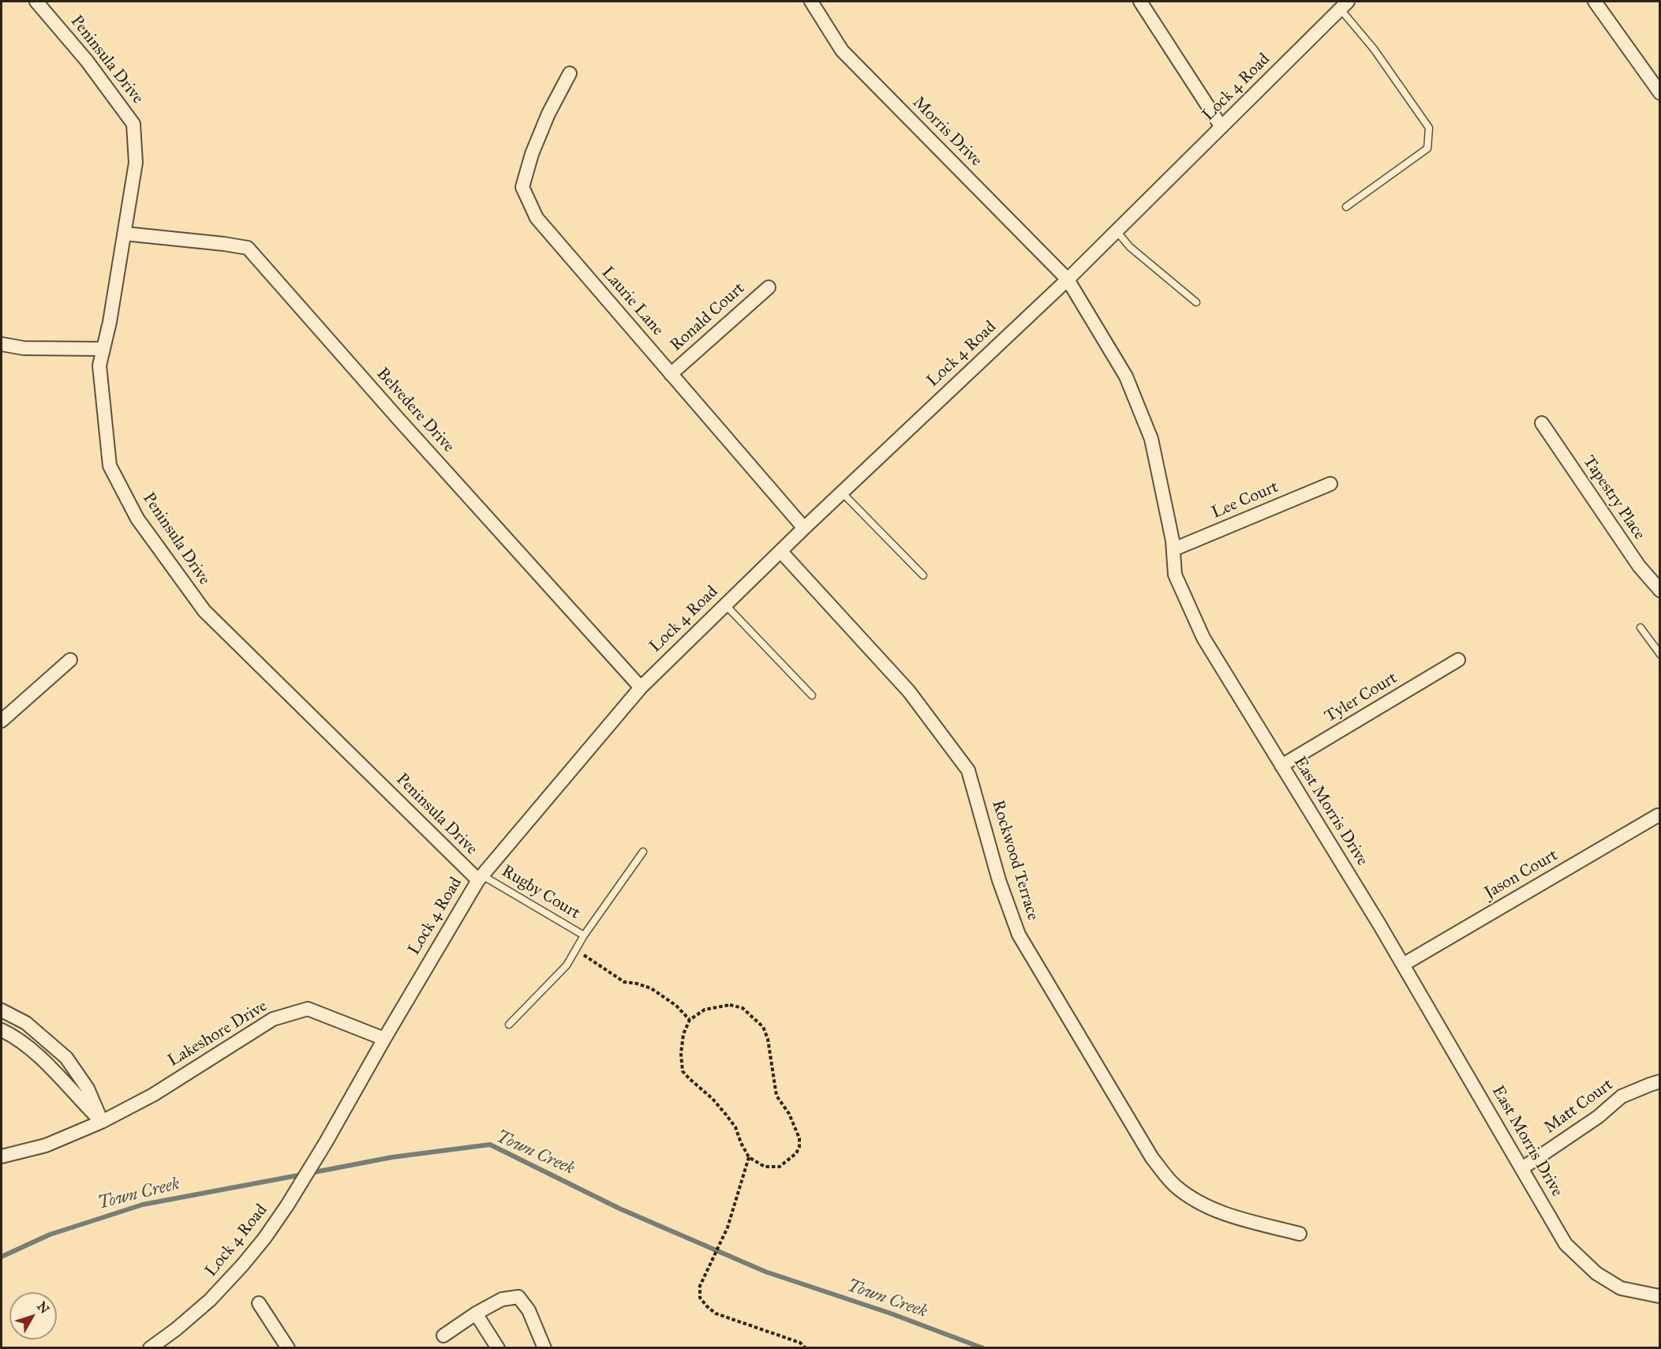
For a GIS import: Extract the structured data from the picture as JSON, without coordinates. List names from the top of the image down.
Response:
{
  "streets": {
    "street": [
      "Peninsula Drive",
      "Lock 4 Road",
      "Morris Drive",
      "Laurie Lane",
      "Ronald Court",
      "Belvedere Drive",
      "Tapestry Place",
      "Lee Court",
      "Tyler Court",
      "East Morris Drive",
      "Rockwood Terrace",
      "Jason Court",
      "Lakeshore Drive",
      "Matt Court"
    ],
    "lane": ["Rugby Court"]
  },
  "crossings": [
    ["Peninsula Drive", "Lock 4 Road"],
    ["Peninsula Drive", "Belvedere Drive"],
    ["Peninsula Drive", "Rugby Court"],
    ["Lock 4 Road", "Morris Drive"],
    ["Lock 4 Road", "Laurie Lane"],
    ["Lock 4 Road", "Belvedere Drive"],
    ["Lock 4 Road", "East Morris Drive"],
    ["Lock 4 Road", "Rockwood Terrace"],
    ["Lock 4 Road", "Rugby Court"],
    ["Lock 4 Road", "Lakeshore Drive"],
    ["Morris Drive", "East Morris Drive"],
    ["Laurie Lane", "Ronald Court"],
    ["Lee Court", "East Morris Drive"],
    ["Tyler Court", "East Morris Drive"],
    ["East Morris Drive", "Jason Court"],
    ["East Morris Drive", "Matt Court"]
  ],
  "water": ["Town Creek"],
  "north": "top right"
}
